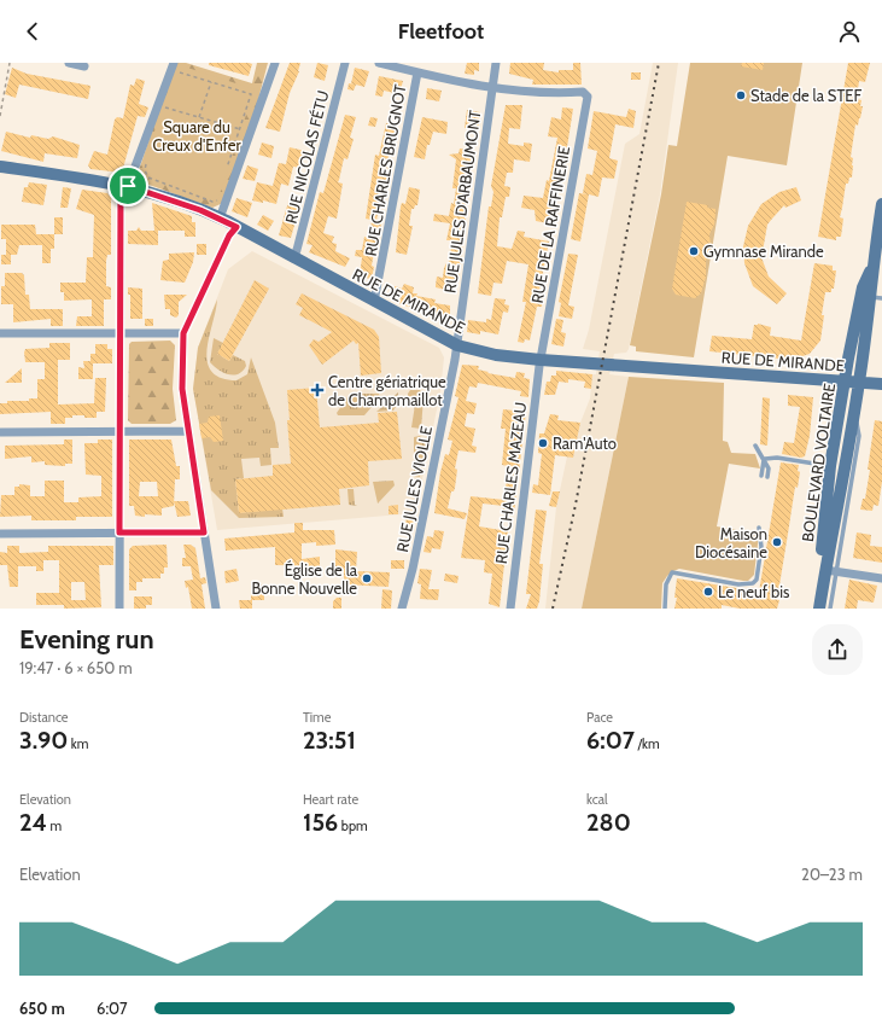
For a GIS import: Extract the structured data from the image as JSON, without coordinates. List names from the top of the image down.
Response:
{
  "streets": {
    "main road": ["RUE DE MIRANDE", "BOULEVARD VOLTAIRE"],
    "street": [
      "RUE NICOLAS FÉTU",
      "RUE CHARLES BRUGNOT",
      "RUE JULES D'ARBAUMONT",
      "RUE DE LA RAFFINERIE",
      "RUE CHARLES MAZEAU",
      "RUE JULES VIOLLE"
    ]
  },
  "crossings": [
    ["RUE NICOLAS FÉTU", "RUE DE MIRANDE"],
    ["RUE CHARLES BRUGNOT", "RUE DE MIRANDE"],
    ["RUE JULES D'ARBAUMONT", "RUE DE LA RAFFINERIE"],
    ["RUE JULES D'ARBAUMONT", "RUE DE MIRANDE"],
    ["RUE JULES D'ARBAUMONT", "RUE JULES VIOLLE"],
    ["RUE DE LA RAFFINERIE", "RUE DE MIRANDE"],
    ["RUE DE LA RAFFINERIE", "RUE CHARLES MAZEAU"],
    ["RUE DE MIRANDE", "BOULEVARD VOLTAIRE"],
    ["RUE DE MIRANDE", "RUE CHARLES MAZEAU"],
    ["RUE DE MIRANDE", "RUE JULES VIOLLE"]
  ],
  "parks": ["Square du Creux d'Enfer"],
  "places": {
    "other": [
      "Stade de la STEF",
      "Gymnase Mirande",
      "Ram'Auto",
      "Maison Diocésaine",
      "Église de la Bonne Nouvelle",
      "Le neuf bis"
    ],
    "health": ["Centre gériatrique de Champmaillot"]
  },
  "page": {
    "header": "Fleetfoot",
    "heading": ["Evening run", "19:47 · 6 × 650 m"],
    "stats": [
      ["Distance", "3.90 km"],
      ["Time", "23:51"],
      ["Pace", "6:07 /km"],
      ["Elevation", "24 m"],
      ["Heart rate", "156 bpm"],
      ["kcal", "280"]
    ],
    "chart": ["Elevation", "20–23 m"],
    "list": [
      {
        "name": "650 m",
        "note": "6:07"
      }
    ]
  }
}
